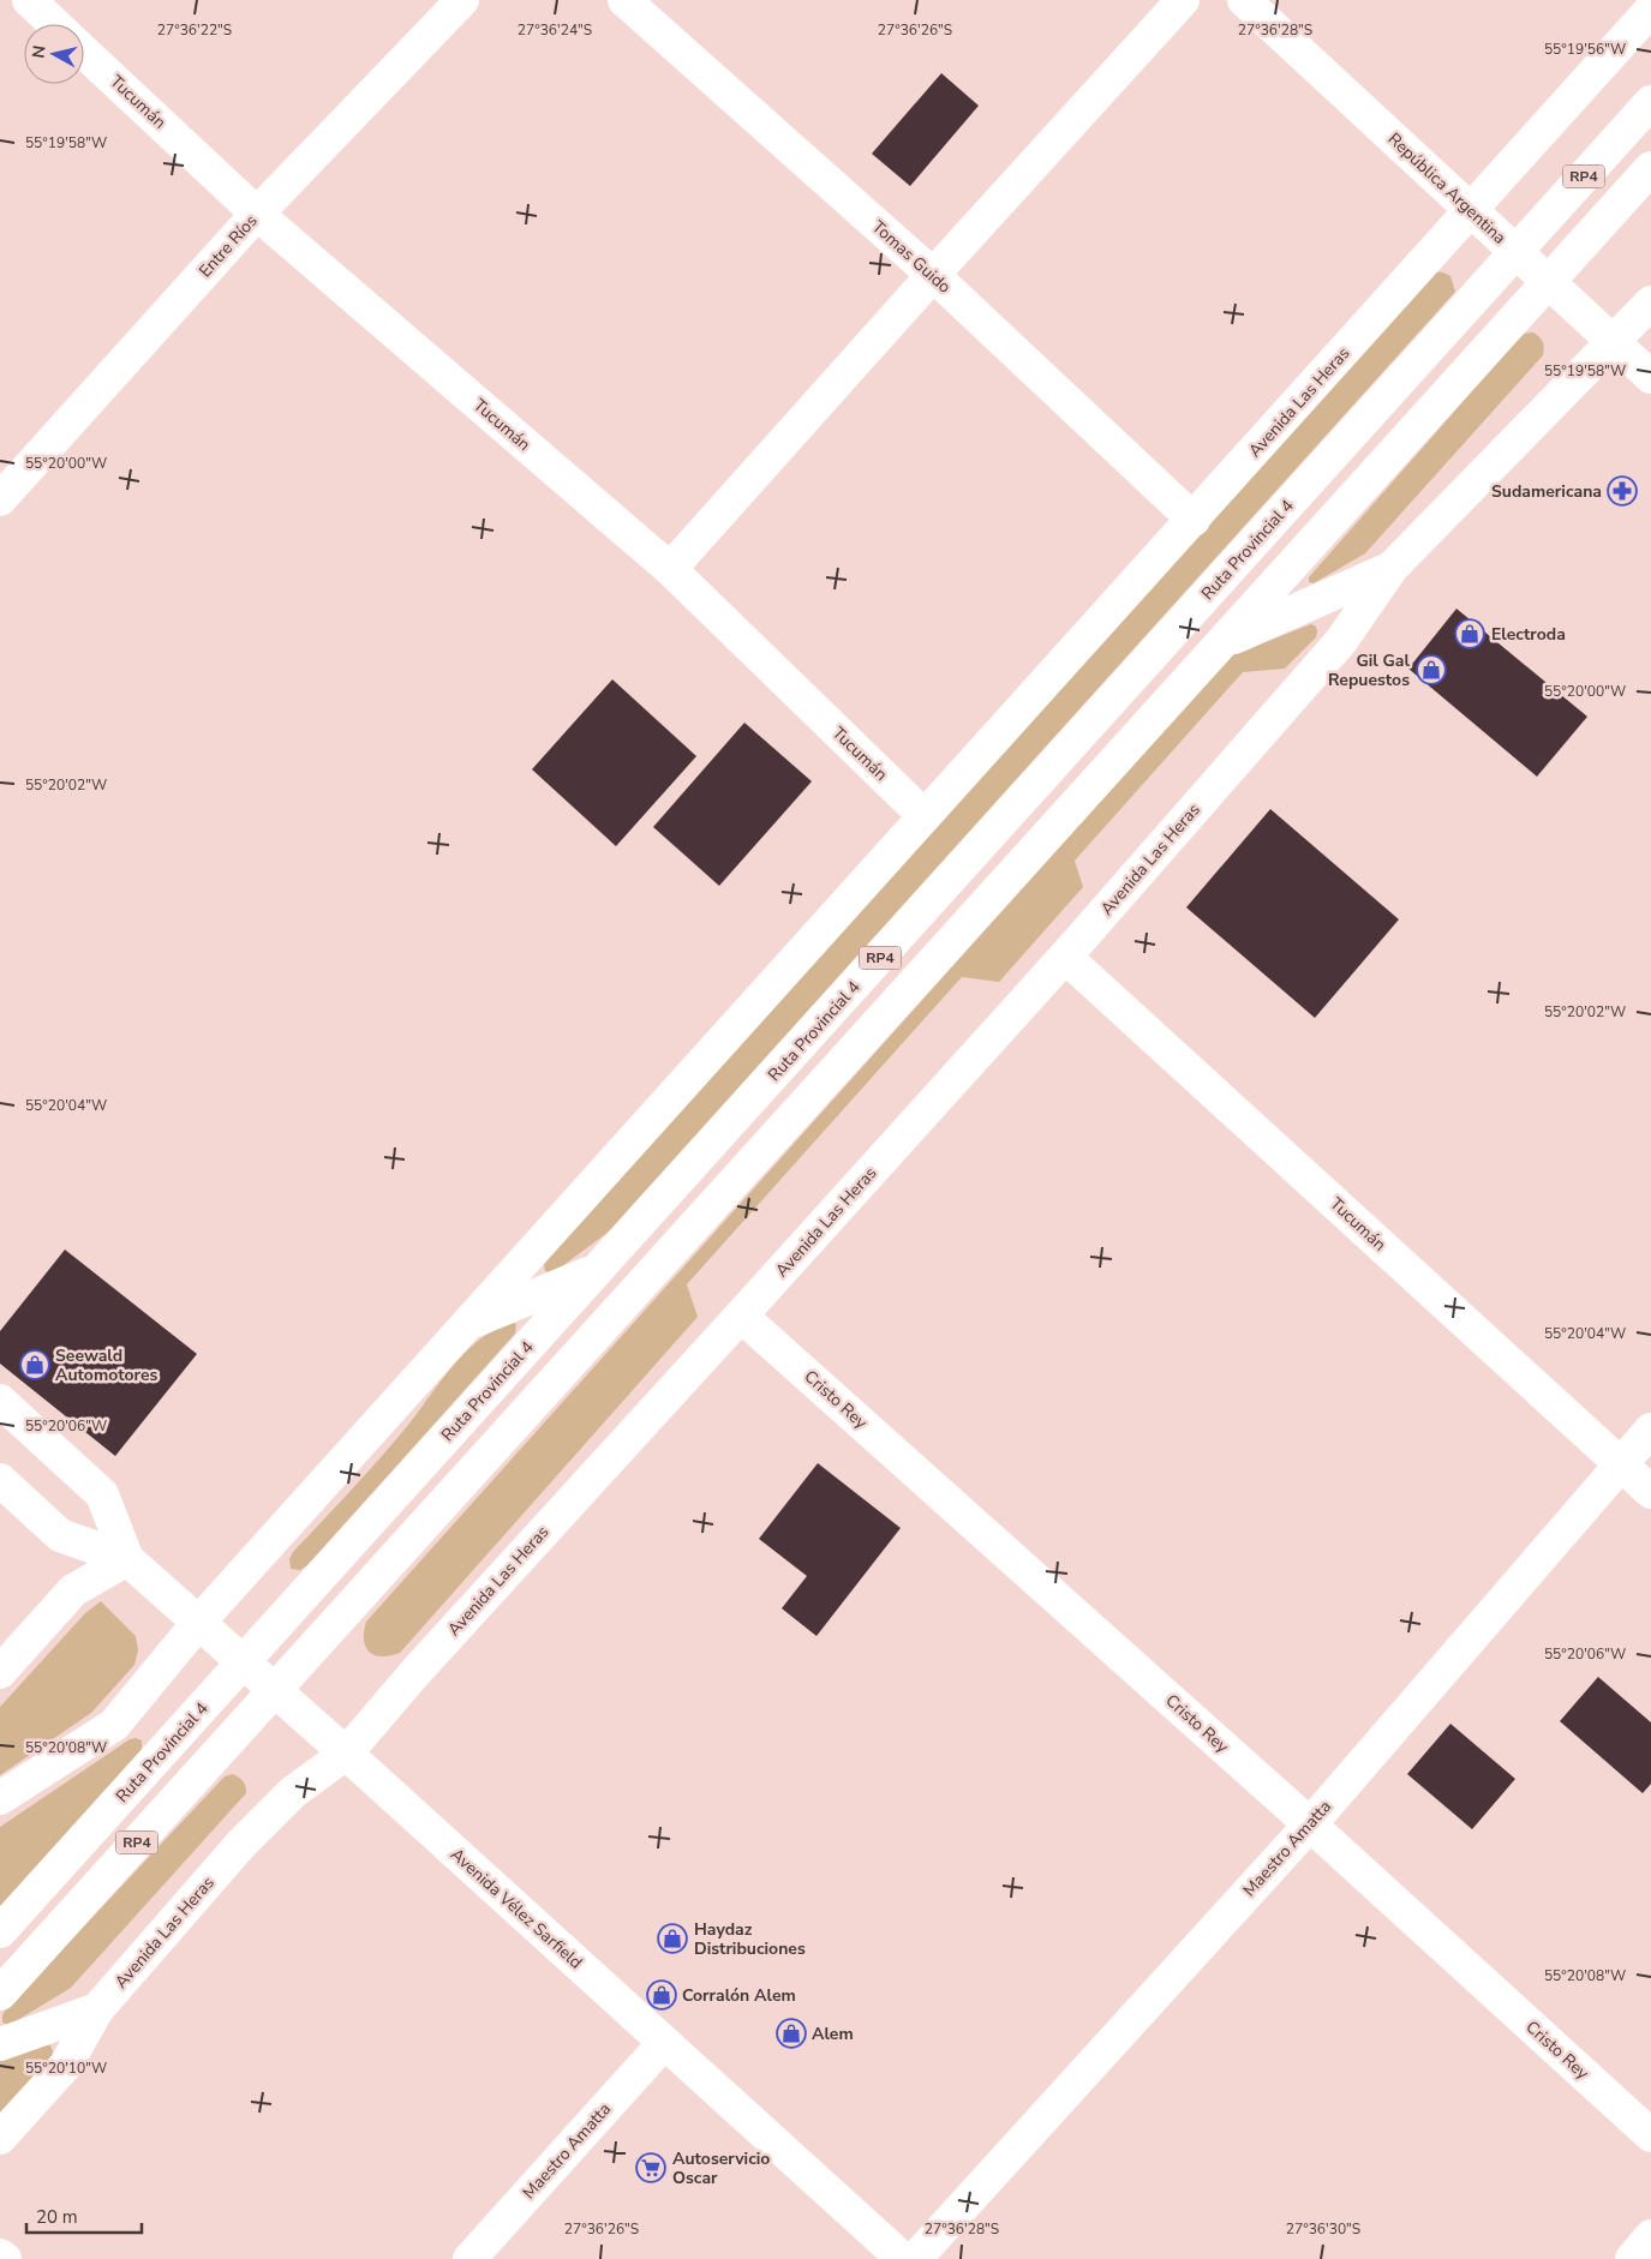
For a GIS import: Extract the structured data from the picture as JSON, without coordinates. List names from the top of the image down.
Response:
{
  "streets": {
    "main road": [
      "Tucumán",
      "RP4",
      "República Argentina",
      "Entre Ríos",
      "Tomas Guido",
      "Avenida Las Heras",
      "Ruta Provincial 4",
      "Cristo Rey",
      "Maestro Amatta",
      "Avenida Vélez Sarfield"
    ]
  },
  "crossings": [
    ["Tucumán", "Entre Ríos"],
    ["Tucumán", "Avenida Las Heras"],
    ["Tucumán", "Maestro Amatta"],
    ["RP4", "República Argentina"],
    ["RP4", "Avenida Vélez Sarfield"],
    ["República Argentina", "Avenida Las Heras"],
    ["República Argentina", "Ruta Provincial 4"],
    ["Tomas Guido", "Avenida Las Heras"],
    ["Avenida Las Heras", "Cristo Rey"],
    ["Avenida Las Heras", "Avenida Vélez Sarfield"],
    ["Ruta Provincial 4", "Avenida Vélez Sarfield"],
    ["Cristo Rey", "Maestro Amatta"],
    ["Maestro Amatta", "Avenida Vélez Sarfield"]
  ],
  "places": {
    "pharmacy": ["Sudamericana"],
    "shop": [
      "Electroda",
      "Gil Gal Repuestos",
      "Seewald Automotores",
      "Haydaz Distribuciones",
      "Corralón Alem",
      "Alem"
    ],
    "supermarket": ["Autoservicio Oscar"]
  },
  "scale_bar": "20 m",
  "north": "left",
  "coordinates": [
    "27°36'22\"S",
    "27°36'24\"S",
    "27°36'26\"S",
    "27°36'28\"S",
    "55°19'56\"W",
    "55°19'58\"W",
    "55°20'00\"W",
    "55°20'02\"W",
    "55°20'04\"W",
    "55°20'06\"W",
    "55°20'08\"W",
    "55°20'10\"W",
    "27°36'30\"S"
  ]
}
